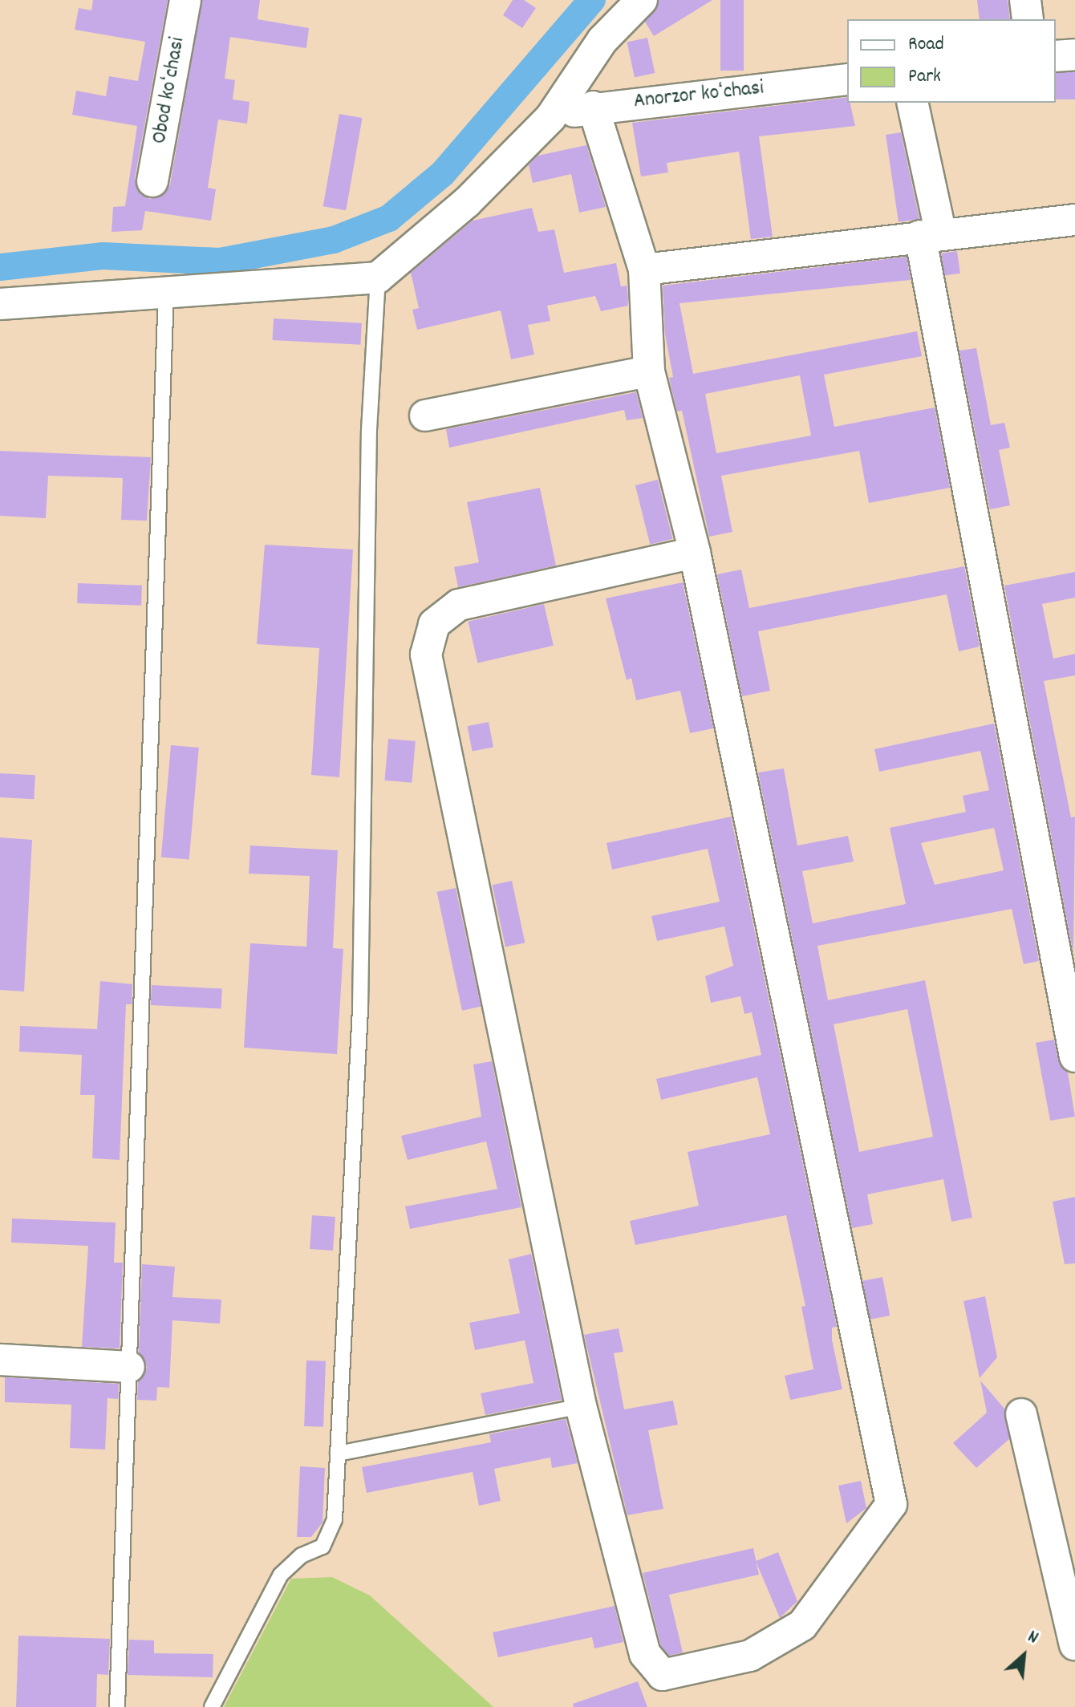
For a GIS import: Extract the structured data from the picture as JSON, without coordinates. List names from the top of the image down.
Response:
{
  "streets": {
    "street": ["Obod koʻchasi", "Anorzor koʻchasi"]
  },
  "legend": ["Road", "Park"],
  "north": "top right"
}
